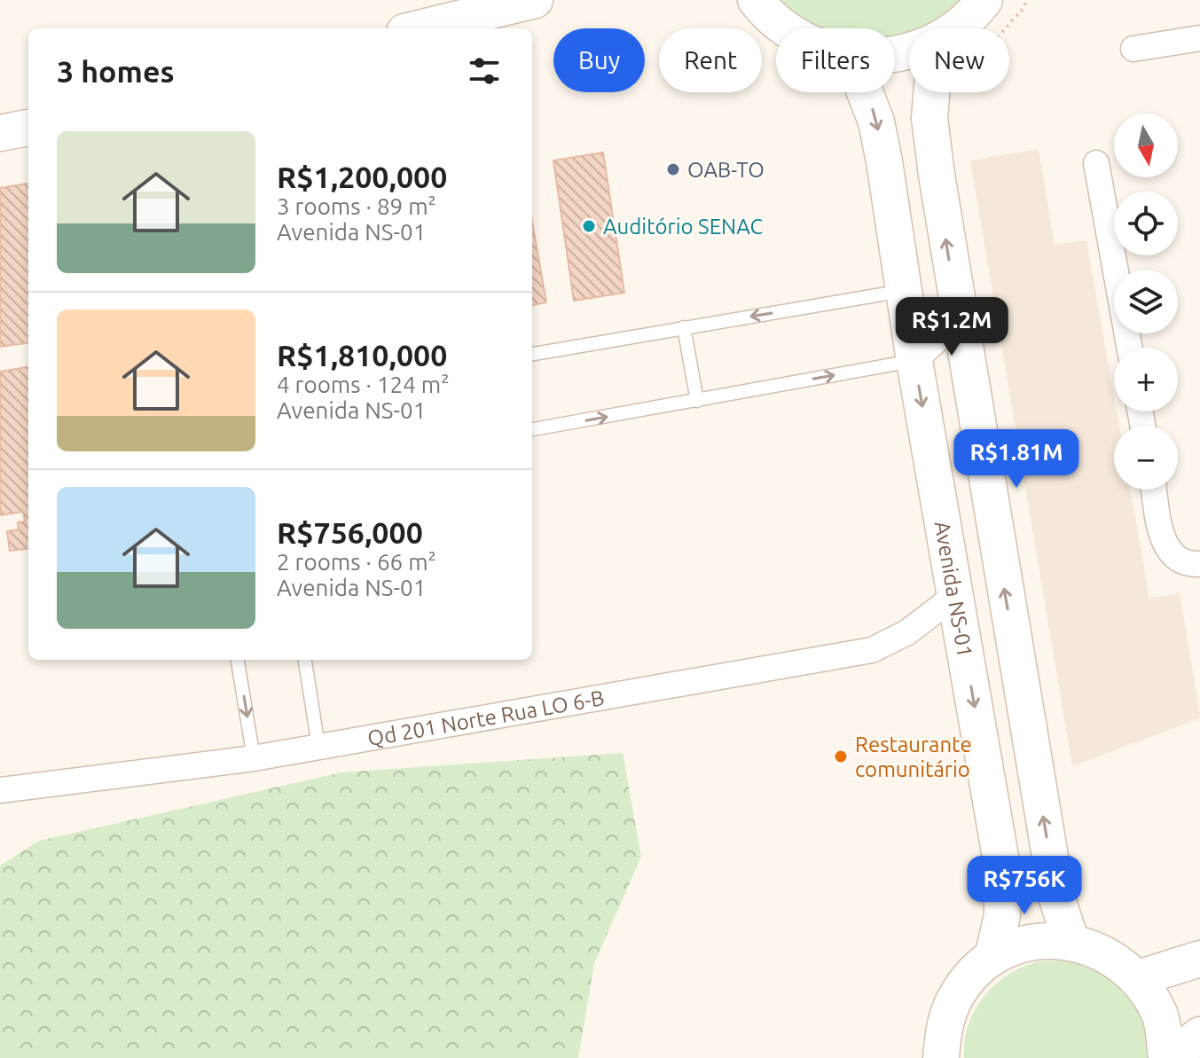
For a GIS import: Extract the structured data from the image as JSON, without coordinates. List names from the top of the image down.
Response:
{
  "streets": {
    "street": ["Avenida NS-01", "Qd 201 Norte Rua LO 6-B"]
  },
  "crossings": [
    ["Avenida NS-01", "Qd 201 Norte Rua LO 6-B"]
  ],
  "places": ["OAB-TO", "Auditório SENAC", "Restaurante comunitário"],
  "north": "bottom",
  "page": {
    "chip": [
      "Buy",
      "Rent",
      "Filters",
      "New"
    ],
    "heading": "3 homes",
    "map_buttons": ["+", "−"],
    "list": [
      {
        "name": "R$1,200,000",
        "note": "3 rooms · 89 m² · Avenida NS-01"
      },
      {
        "name": "R$1,810,000",
        "note": "4 rooms · 124 m² · Avenida NS-01"
      },
      {
        "name": "R$756,000",
        "note": "2 rooms · 66 m² · Avenida NS-01"
      }
    ],
    "price": ["R$1.2M", "R$1.81M", "R$756K"]
  }
}
